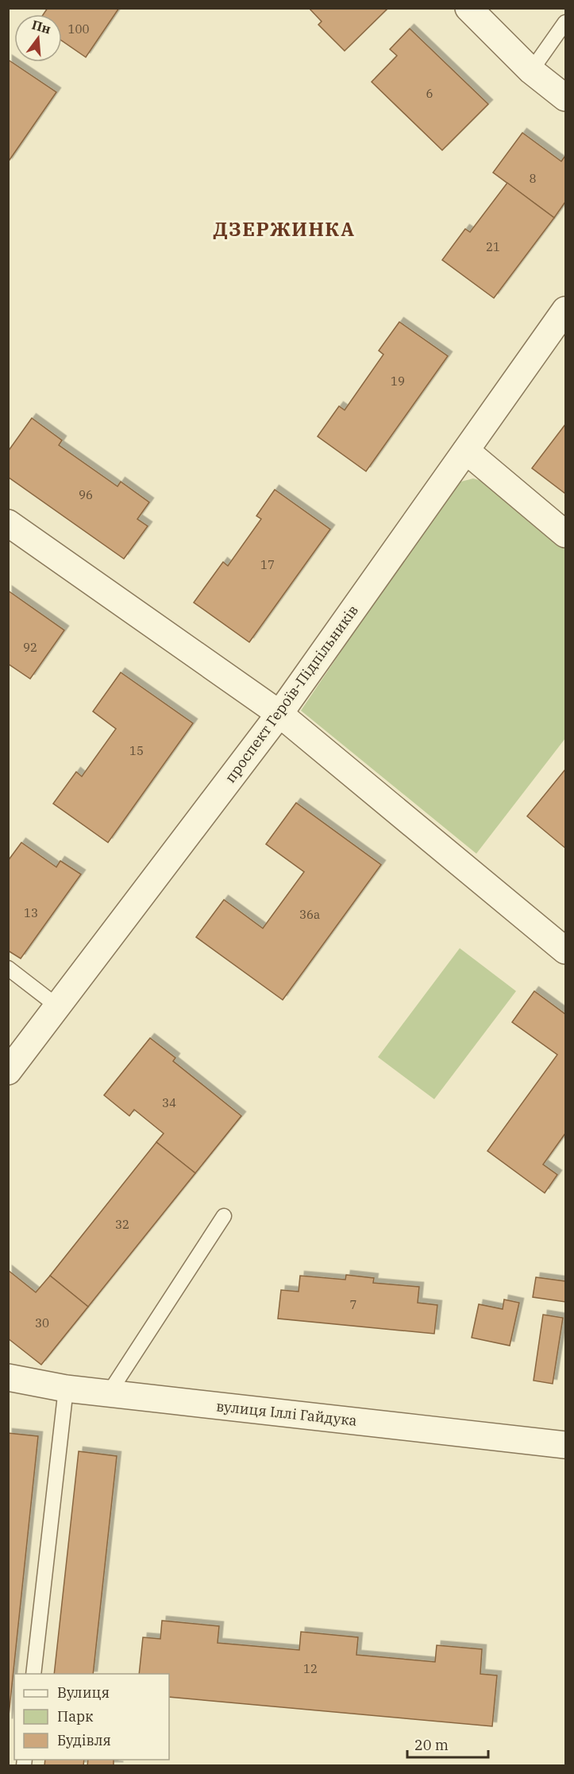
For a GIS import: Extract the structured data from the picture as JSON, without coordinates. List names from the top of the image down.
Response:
{
  "streets": {
    "street": ["проспект Героїв-Підпільників", "вулиця Іллі Гайдука"]
  },
  "districts": ["ДЗЕРЖИНКА"],
  "house_numbers": [
    "100",
    "6",
    "8",
    "21",
    "19",
    "96",
    "17",
    "92",
    "15",
    "13",
    "36а",
    "34",
    "32",
    "7",
    "30",
    "12"
  ],
  "legend": ["Вулиця", "Парк", "Будівля"],
  "scale_bar": "20 m",
  "north": "top"
}
